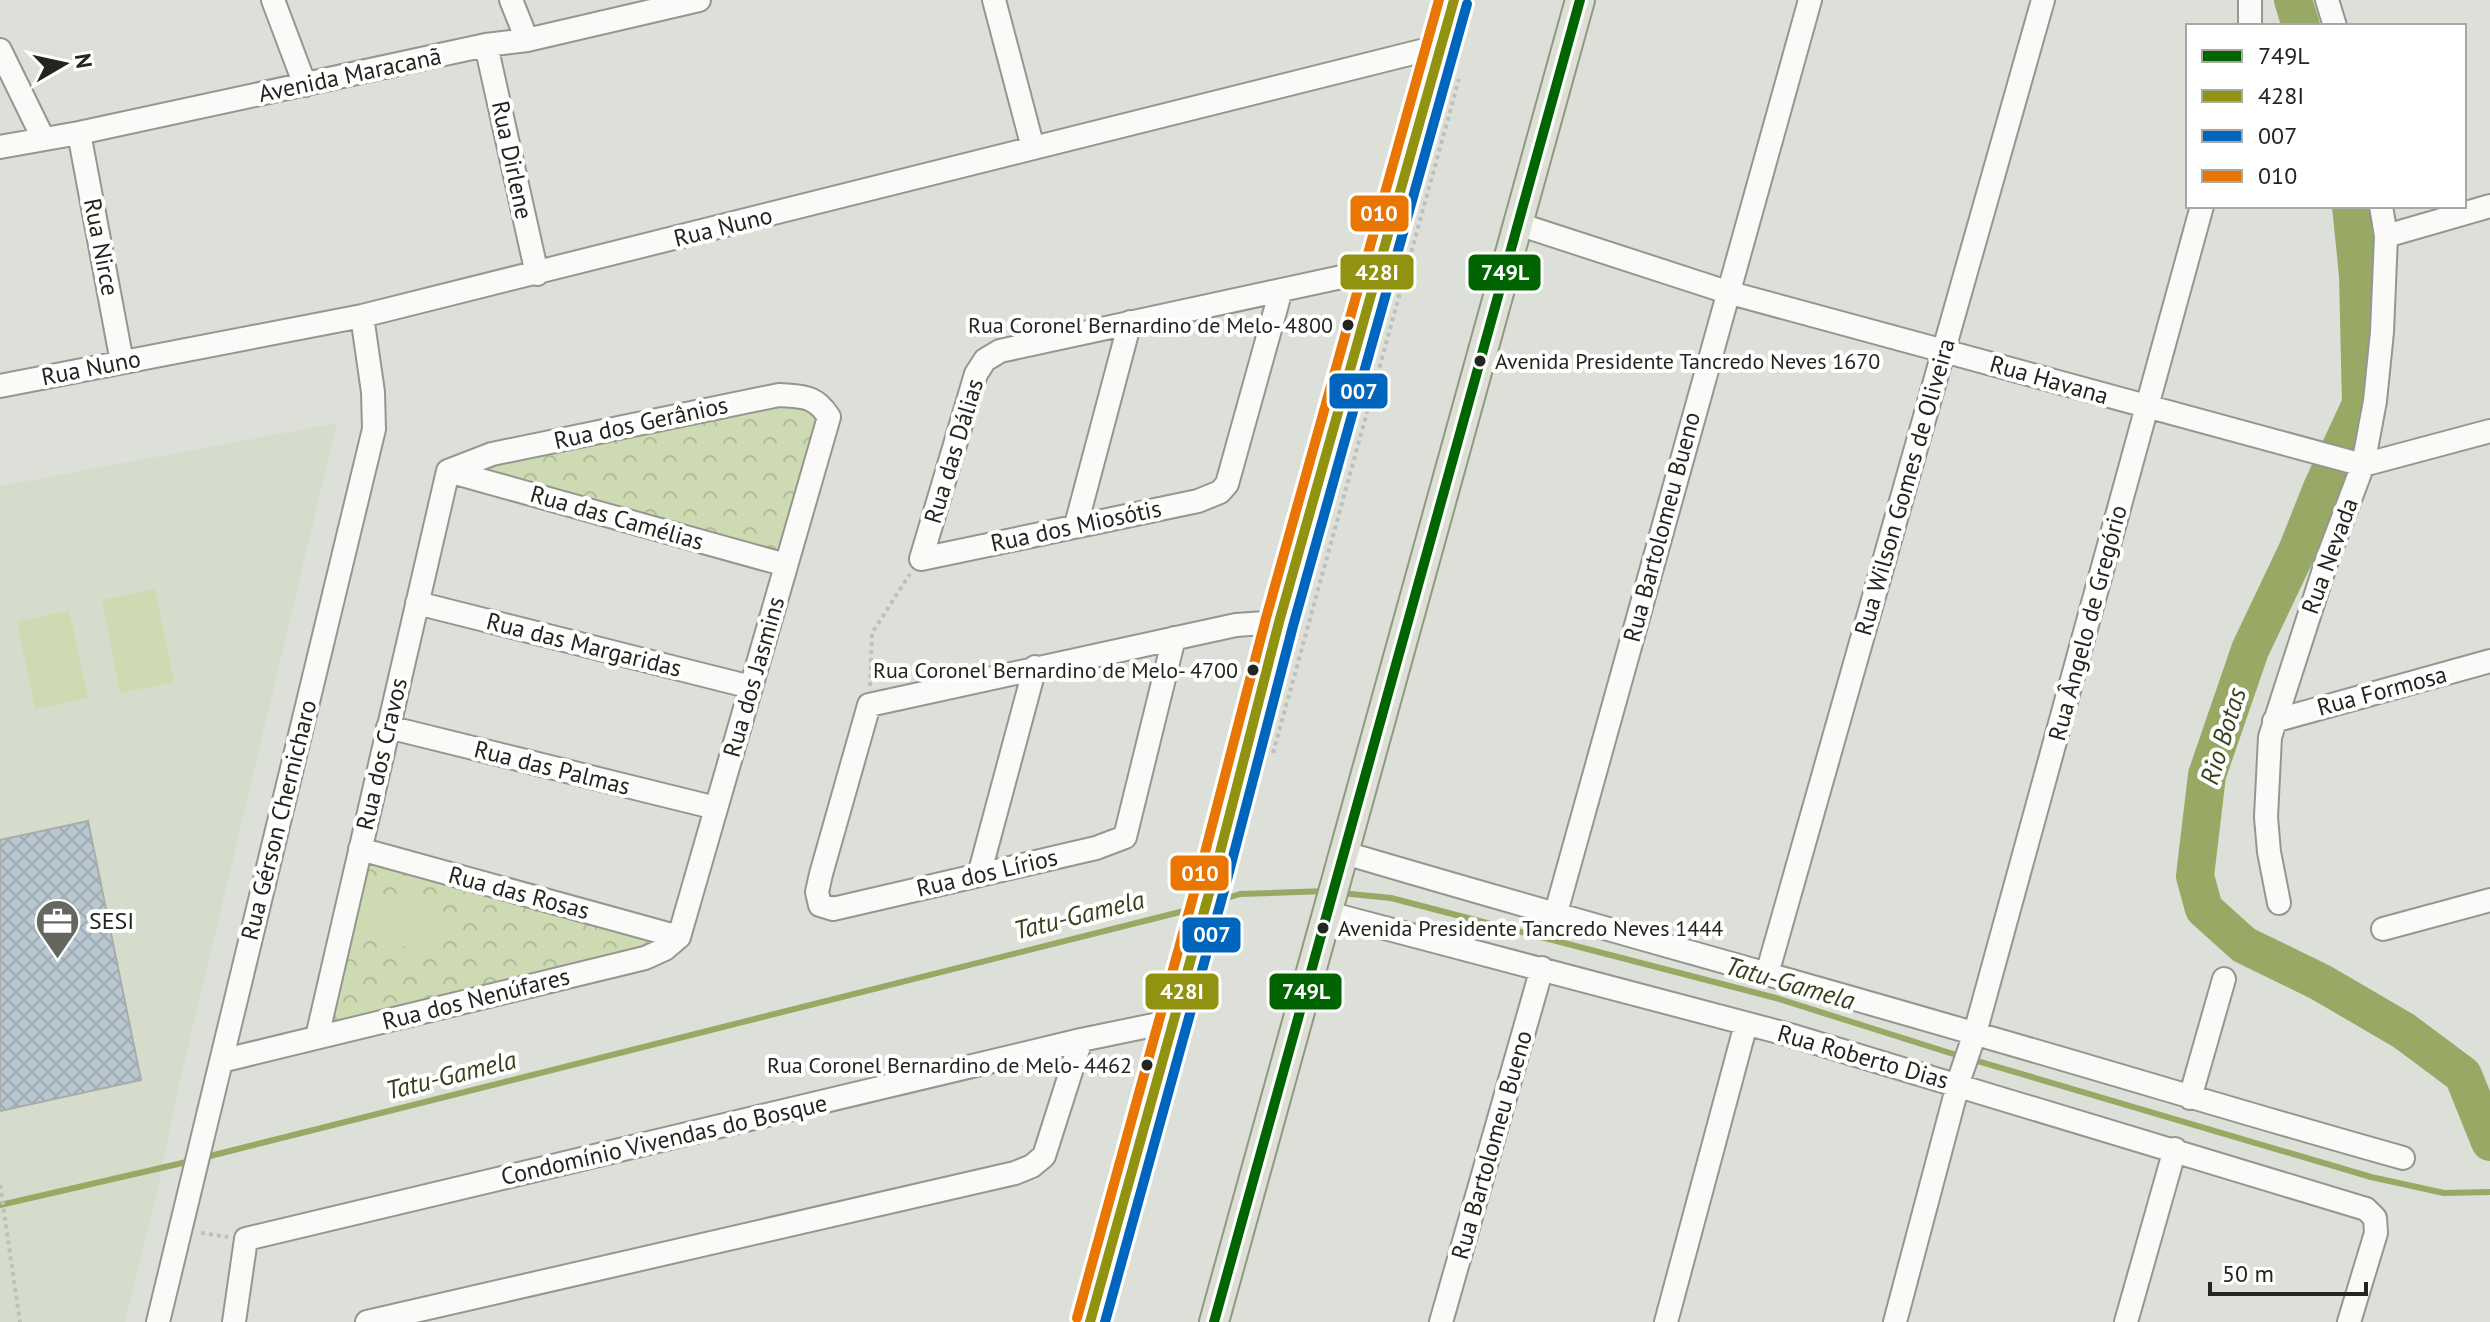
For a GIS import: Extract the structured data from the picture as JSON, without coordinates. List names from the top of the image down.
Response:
{
  "streets": {
    "street": [
      "Avenida Maracanã",
      "Rua Dirlene",
      "Rua Nuno",
      "Rua Nirce",
      "Rua Havana",
      "Rua dos Gerânios",
      "Rua das Dálias",
      "Rua Wilson Gomes de Oliveira",
      "Rua das Camélias",
      "Rua dos Miosótis",
      "Rua Bartolomeu Bueno",
      "Rua Nevada",
      "Rua Ângelo de Gregório",
      "Rua das Margaridas",
      "Rua dos Jasmins",
      "Rua Formosa",
      "Rua dos Cravos",
      "Rua das Palmas",
      "Rua Gérson Chernicharo",
      "Rua dos Lírios",
      "Rua das Rosas",
      "Rua dos Nenúfares",
      "Rua Roberto Dias",
      "Condomínio Vivendas do Bosque"
    ]
  },
  "crossings": [
    ["Avenida Maracanã", "Rua Dirlene"],
    ["Avenida Maracanã", "Rua Nirce"],
    ["Rua Dirlene", "Rua Nuno"],
    ["Rua Nuno", "Rua Nirce"],
    ["Rua Nuno", "Rua Gérson Chernicharo"],
    ["Rua Havana", "Rua Wilson Gomes de Oliveira"],
    ["Rua Havana", "Rua Bartolomeu Bueno"],
    ["Rua Havana", "Rua Nevada"],
    ["Rua Havana", "Rua Ângelo de Gregório"],
    ["Rua dos Gerânios", "Rua das Camélias"],
    ["Rua dos Gerânios", "Rua dos Jasmins"],
    ["Rua dos Gerânios", "Rua dos Cravos"],
    ["Rua das Dálias", "Rua dos Miosótis"],
    ["Rua das Camélias", "Rua dos Jasmins"],
    ["Rua das Camélias", "Rua dos Cravos"],
    ["Rua Bartolomeu Bueno", "Rua Roberto Dias"],
    ["Rua Nevada", "Rua Formosa"],
    ["Rua Ângelo de Gregório", "Rua Roberto Dias"],
    ["Rua das Margaridas", "Rua dos Jasmins"],
    ["Rua das Margaridas", "Rua dos Cravos"],
    ["Rua dos Jasmins", "Rua das Palmas"],
    ["Rua dos Jasmins", "Rua das Rosas"],
    ["Rua dos Jasmins", "Rua dos Nenúfares"],
    ["Rua dos Cravos", "Rua das Palmas"],
    ["Rua dos Cravos", "Rua das Rosas"],
    ["Rua dos Cravos", "Rua dos Nenúfares"],
    ["Rua Gérson Chernicharo", "Rua dos Nenúfares"],
    ["Rua das Rosas", "Rua dos Nenúfares"]
  ],
  "water": ["Rio Botas", "Tatu-Gamela"],
  "places": {
    "other": [
      "Rua Coronel Bernardino de Melo- 4800",
      "Avenida Presidente Tancredo Neves 1670",
      "Rua Coronel Bernardino de Melo- 4700",
      "Avenida Presidente Tancredo Neves 1444",
      "Rua Coronel Bernardino de Melo- 4462"
    ],
    "office": ["SESI"]
  },
  "lines": [
    "transit line 749L",
    "transit line 428I",
    "transit line 010",
    "transit line 007"
  ],
  "legend": [
    "749L",
    "428I",
    "007",
    "010"
  ],
  "scale_bar": "50 m",
  "north": "right"
}
